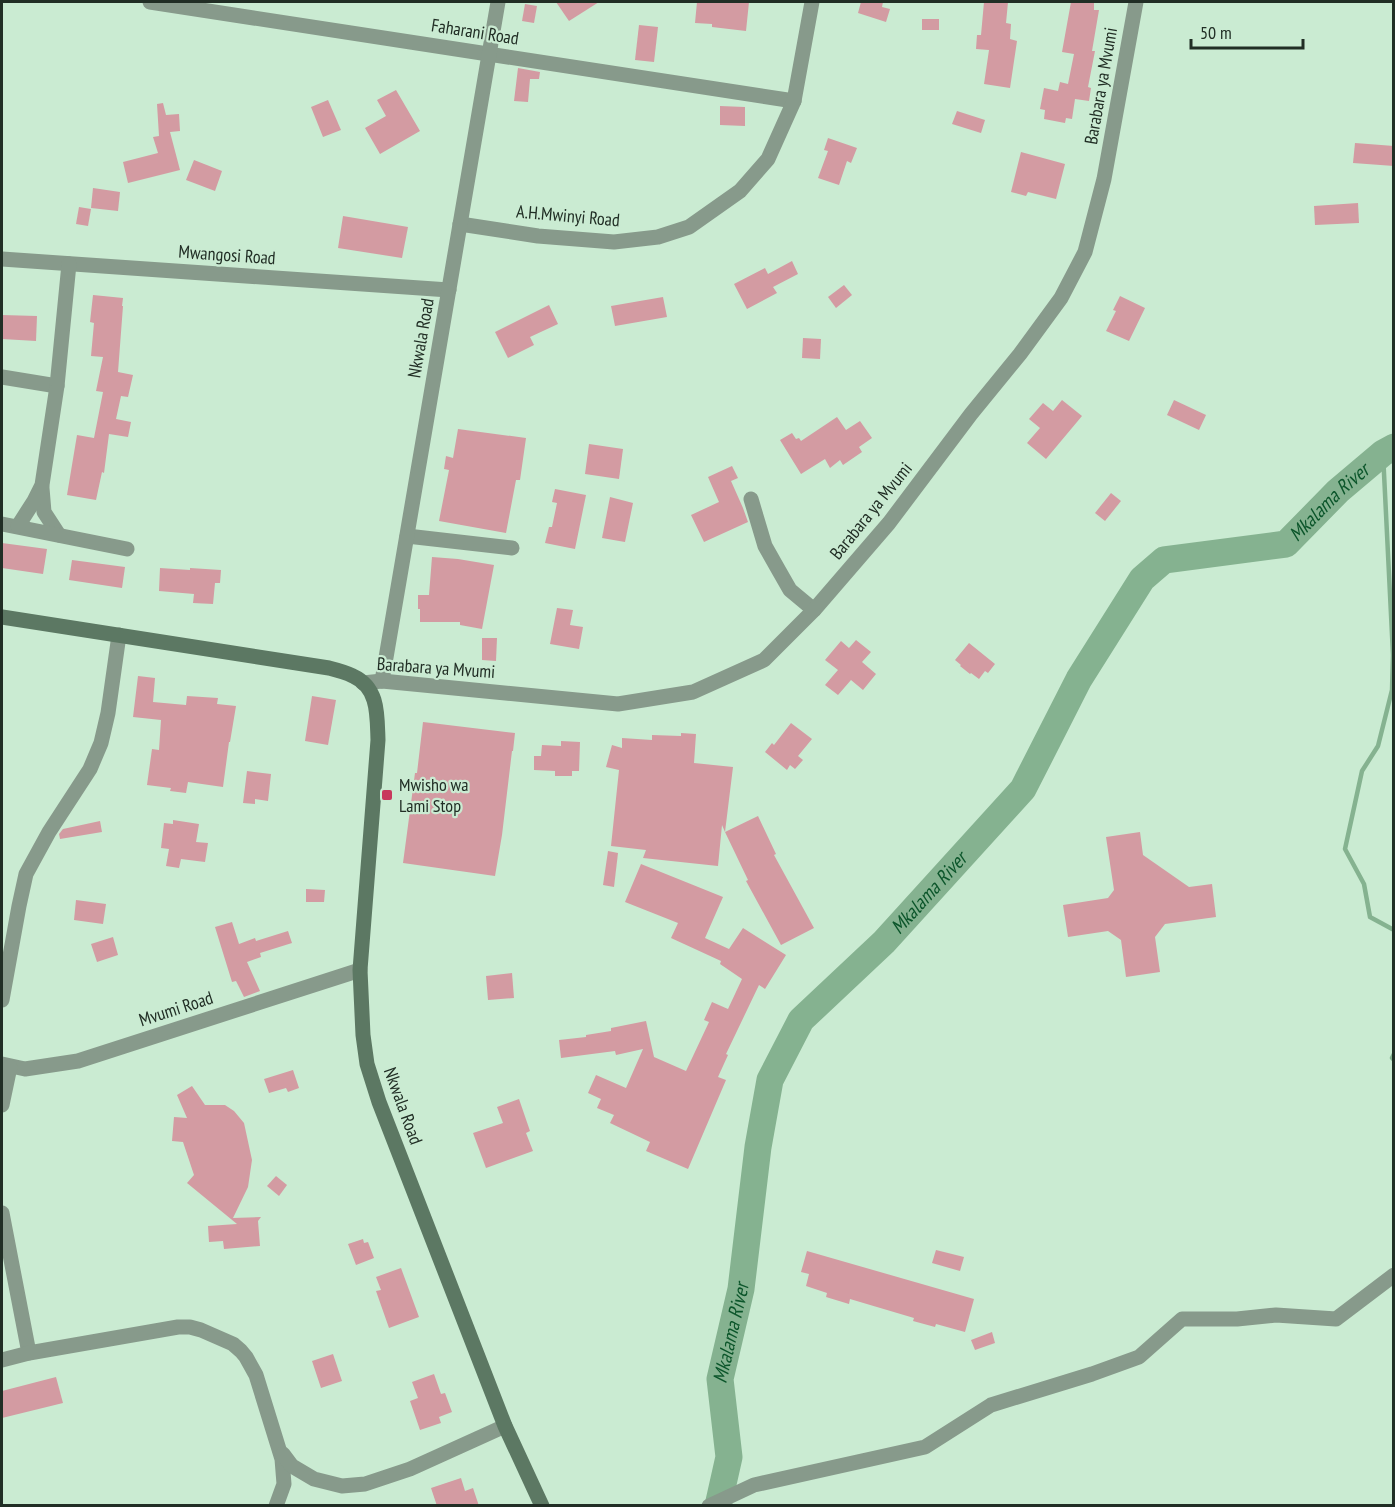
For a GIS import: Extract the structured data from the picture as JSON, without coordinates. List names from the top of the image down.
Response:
{
  "streets": {
    "street": [
      "Faharani Road",
      "Barabara ya Mvumi",
      "A.H.Mwinyi Road",
      "Mwangosi Road",
      "Nkwala Road",
      "Mvumi Road"
    ]
  },
  "crossings": [
    ["Faharani Road", "A.H.Mwinyi Road"],
    ["Faharani Road", "Nkwala Road"],
    ["Barabara ya Mvumi", "Nkwala Road"],
    ["A.H.Mwinyi Road", "Nkwala Road"],
    ["Mwangosi Road", "Nkwala Road"],
    ["Nkwala Road", "Mvumi Road"]
  ],
  "water": ["Mkalama River"],
  "places": {
    "transit": ["Mwisho wa Lami Stop"]
  },
  "scale_bar": "50 m"
}
